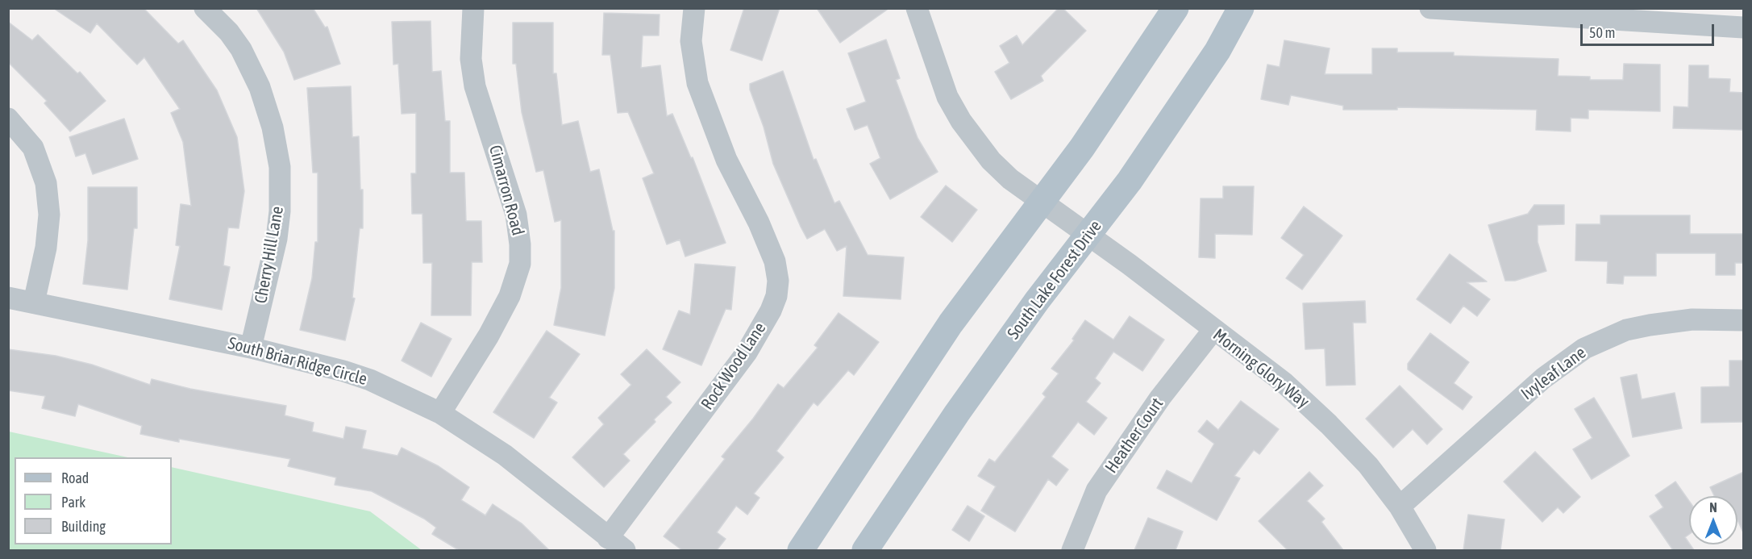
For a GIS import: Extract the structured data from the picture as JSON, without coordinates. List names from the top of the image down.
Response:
{
  "streets": {
    "main road": ["South Lake Forest Drive"],
    "street": [
      "Cimarron Road",
      "Cherry Hill Lane",
      "South Briar Ridge Circle",
      "Rock Wood Lane",
      "Morning Glory Way",
      "Ivyleaf Lane",
      "Heather Court"
    ]
  },
  "crossings": [
    ["Cimarron Road", "South Briar Ridge Circle"],
    ["Cherry Hill Lane", "South Briar Ridge Circle"],
    ["South Lake Forest Drive", "Morning Glory Way"],
    ["South Briar Ridge Circle", "Rock Wood Lane"],
    ["Morning Glory Way", "Ivyleaf Lane"],
    ["Morning Glory Way", "Heather Court"]
  ],
  "legend": ["Road", "Park", "Building"],
  "scale_bar": "50 m",
  "north": "top"
}
